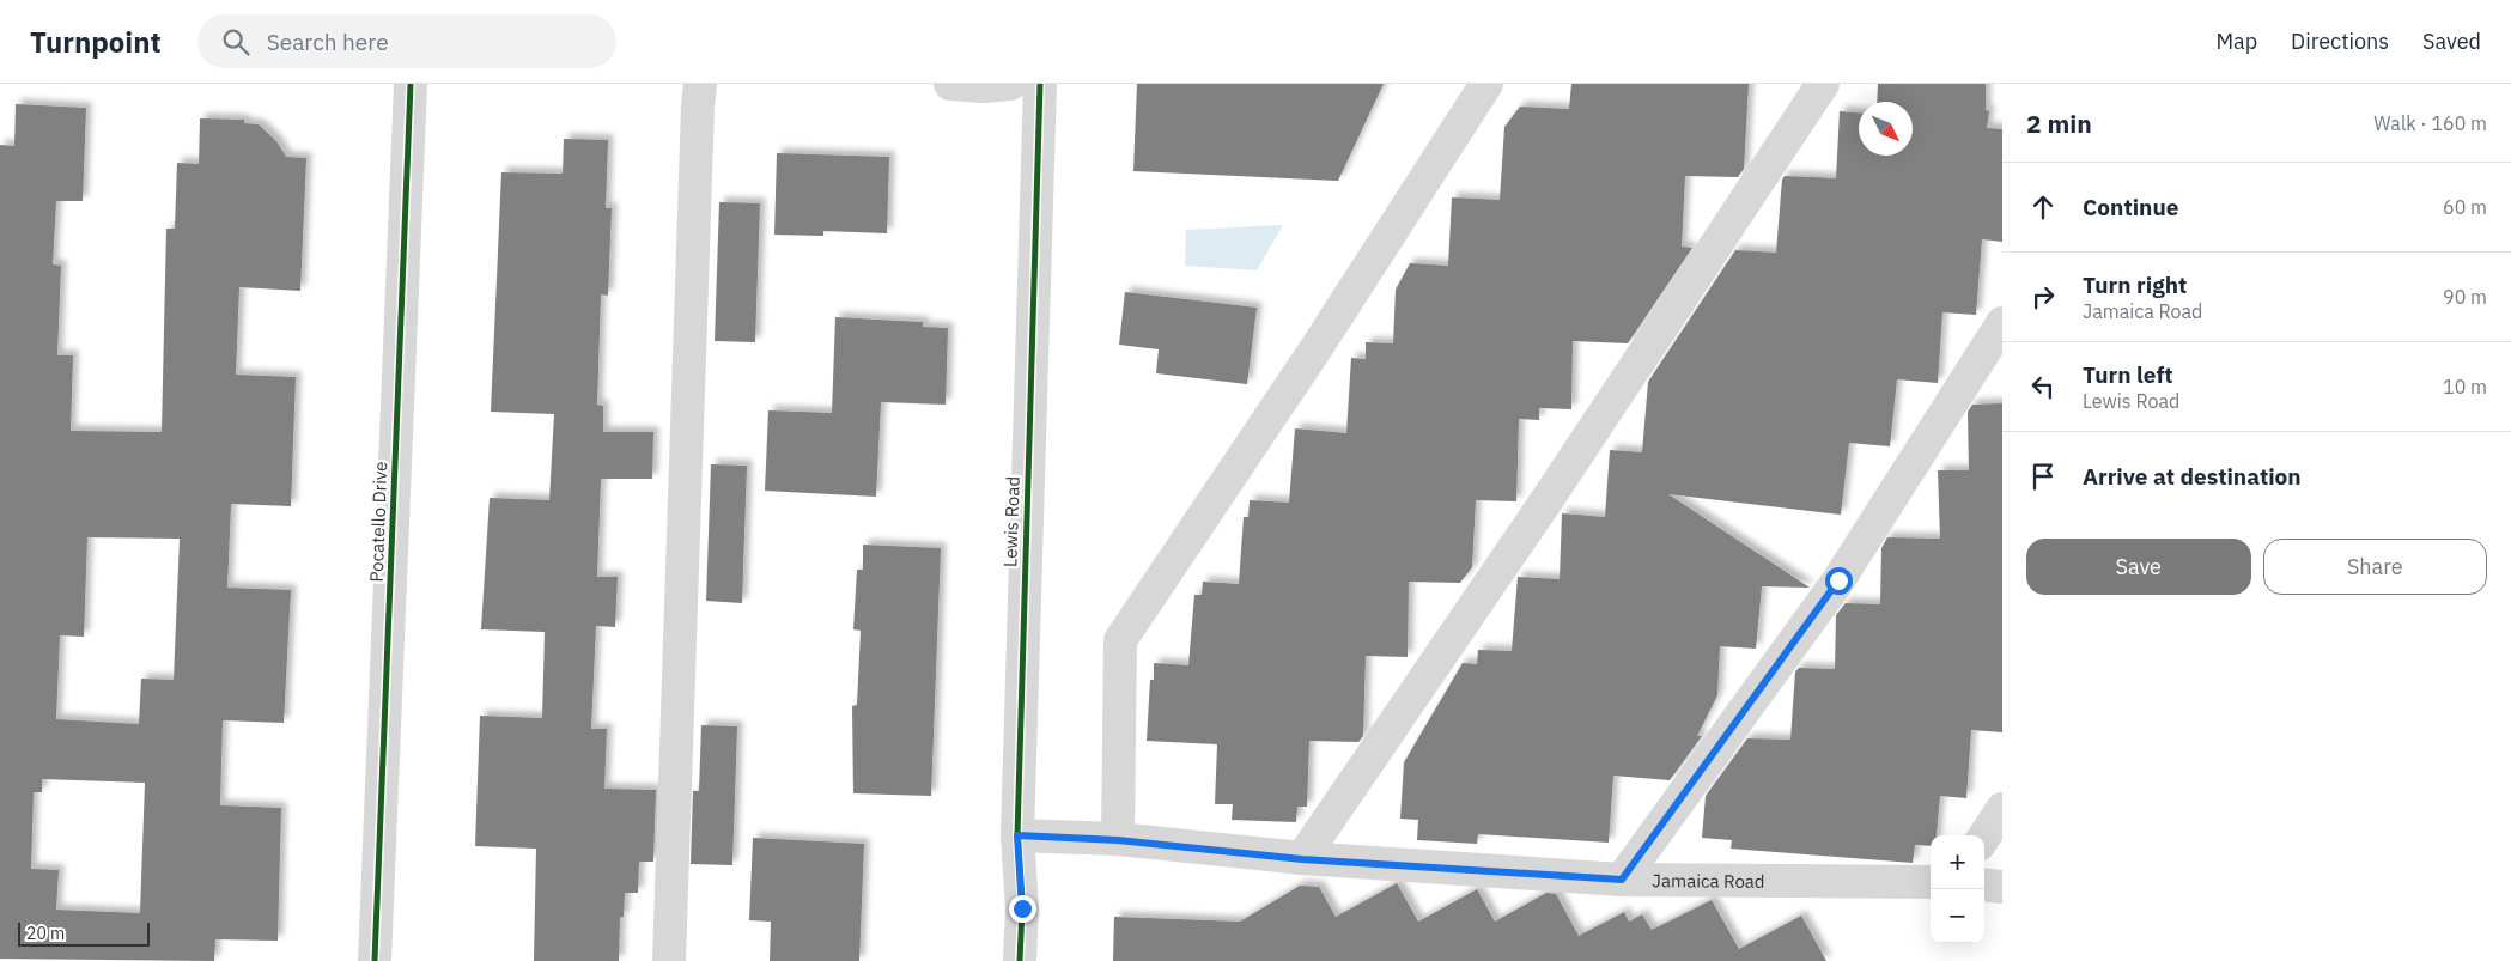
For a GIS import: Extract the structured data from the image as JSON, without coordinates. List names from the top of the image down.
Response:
{
  "streets": {
    "street": ["Pocatello Drive", "Lewis Road", "Jamaica Road"]
  },
  "crossings": [
    ["Lewis Road", "Jamaica Road"]
  ],
  "scale_bar": "20 m",
  "north": "bottom right",
  "page": {
    "header": "Turnpoint",
    "search": "Search here",
    "nav": ["Map", "Directions", "Saved"],
    "heading": ["2 min", "Walk · 160 m"],
    "list": [
      ["Continue", "60 m"],
      ["Turn right", "Jamaica Road", "90 m"],
      ["Turn left", "Lewis Road", "10 m"],
      "Arrive at destination"
    ],
    "buttons": ["Save", "Share"],
    "map_buttons": ["+", "−"],
    "scale": "20 m"
  }
}
